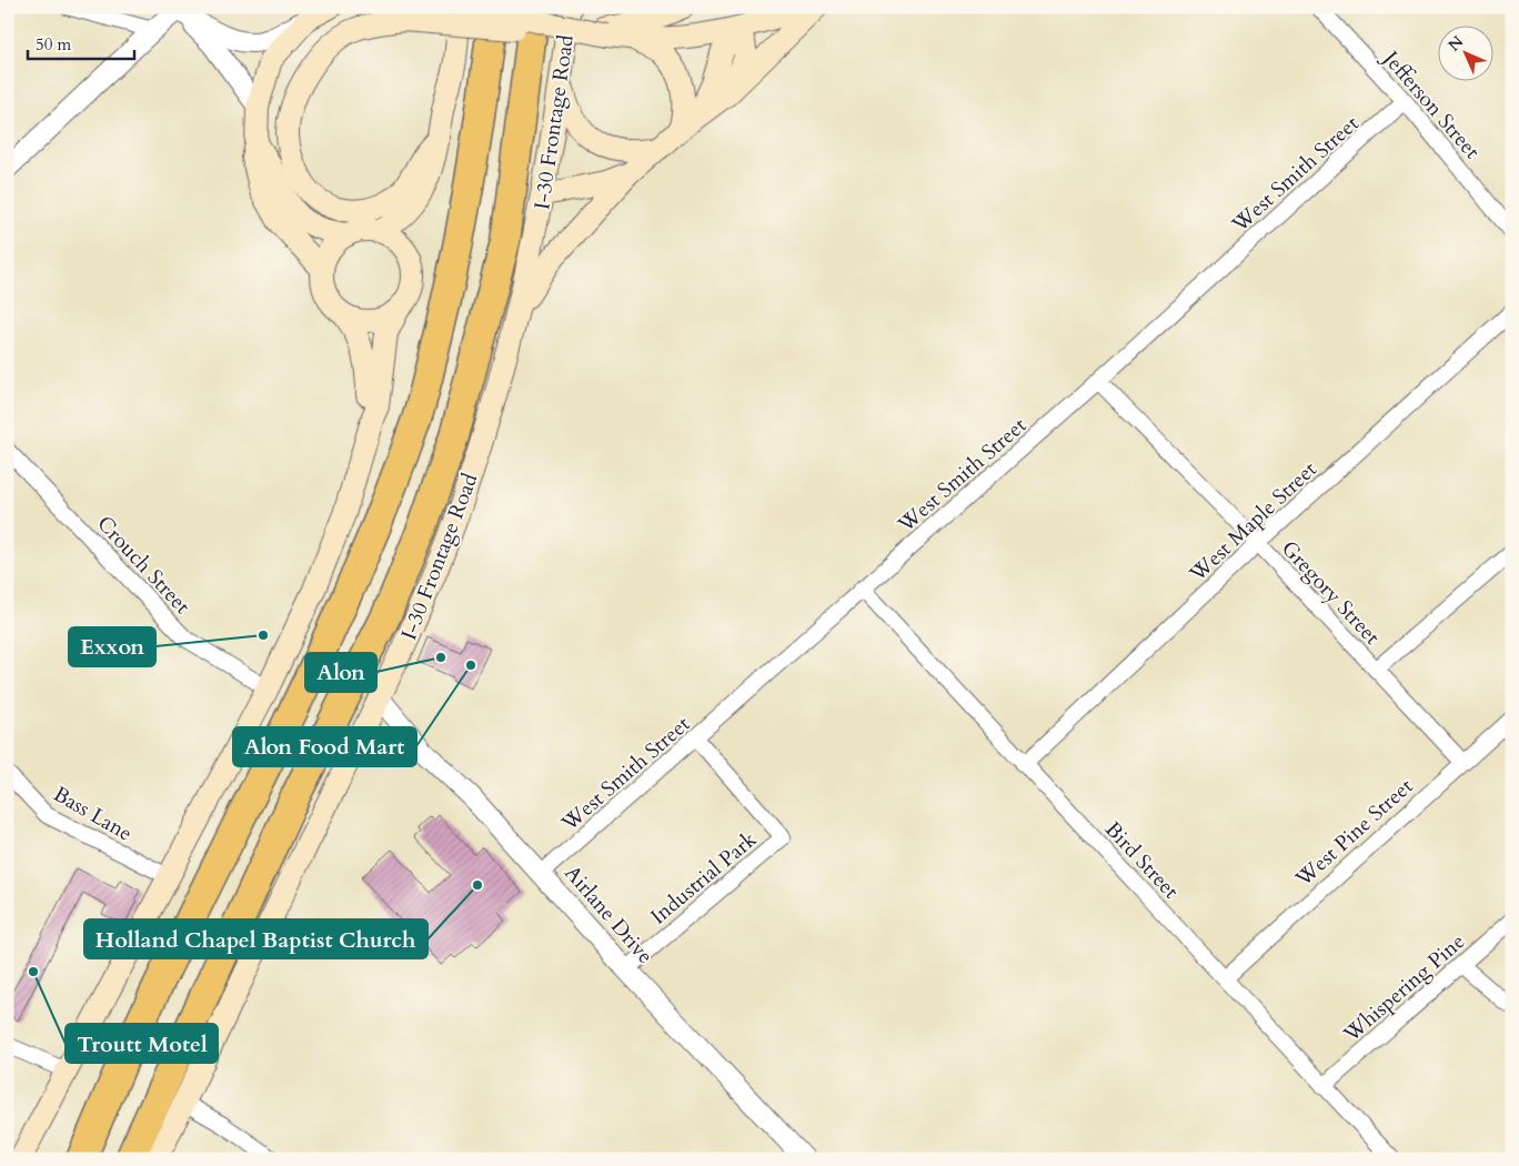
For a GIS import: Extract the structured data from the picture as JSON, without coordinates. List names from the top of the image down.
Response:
{
  "streets": {
    "main road": ["I-30 Frontage Road"],
    "street": [
      "Jefferson Street",
      "West Smith Street",
      "West Maple Street",
      "Crouch Street",
      "Gregory Street",
      "Bass Lane",
      "West Pine Street",
      "Bird Street",
      "Industrial Park",
      "Airlane Drive",
      "Whispering Pine"
    ]
  },
  "crossings": [
    ["Jefferson Street", "West Smith Street"],
    ["I-30 Frontage Road", "Airlane Drive"],
    ["West Smith Street", "Gregory Street"],
    ["West Smith Street", "Bird Street"],
    ["West Smith Street", "Industrial Park"],
    ["West Smith Street", "Airlane Drive"],
    ["West Maple Street", "Gregory Street"],
    ["West Maple Street", "Bird Street"],
    ["Gregory Street", "West Pine Street"],
    ["West Pine Street", "Bird Street"],
    ["Bird Street", "Whispering Pine"],
    ["Industrial Park", "Airlane Drive"]
  ],
  "places": [
    "Exxon",
    "Alon",
    "Alon Food Mart",
    "Holland Chapel Baptist Church",
    "Troutt Motel"
  ],
  "scale_bar": "50 m",
  "north": "top left"
}
